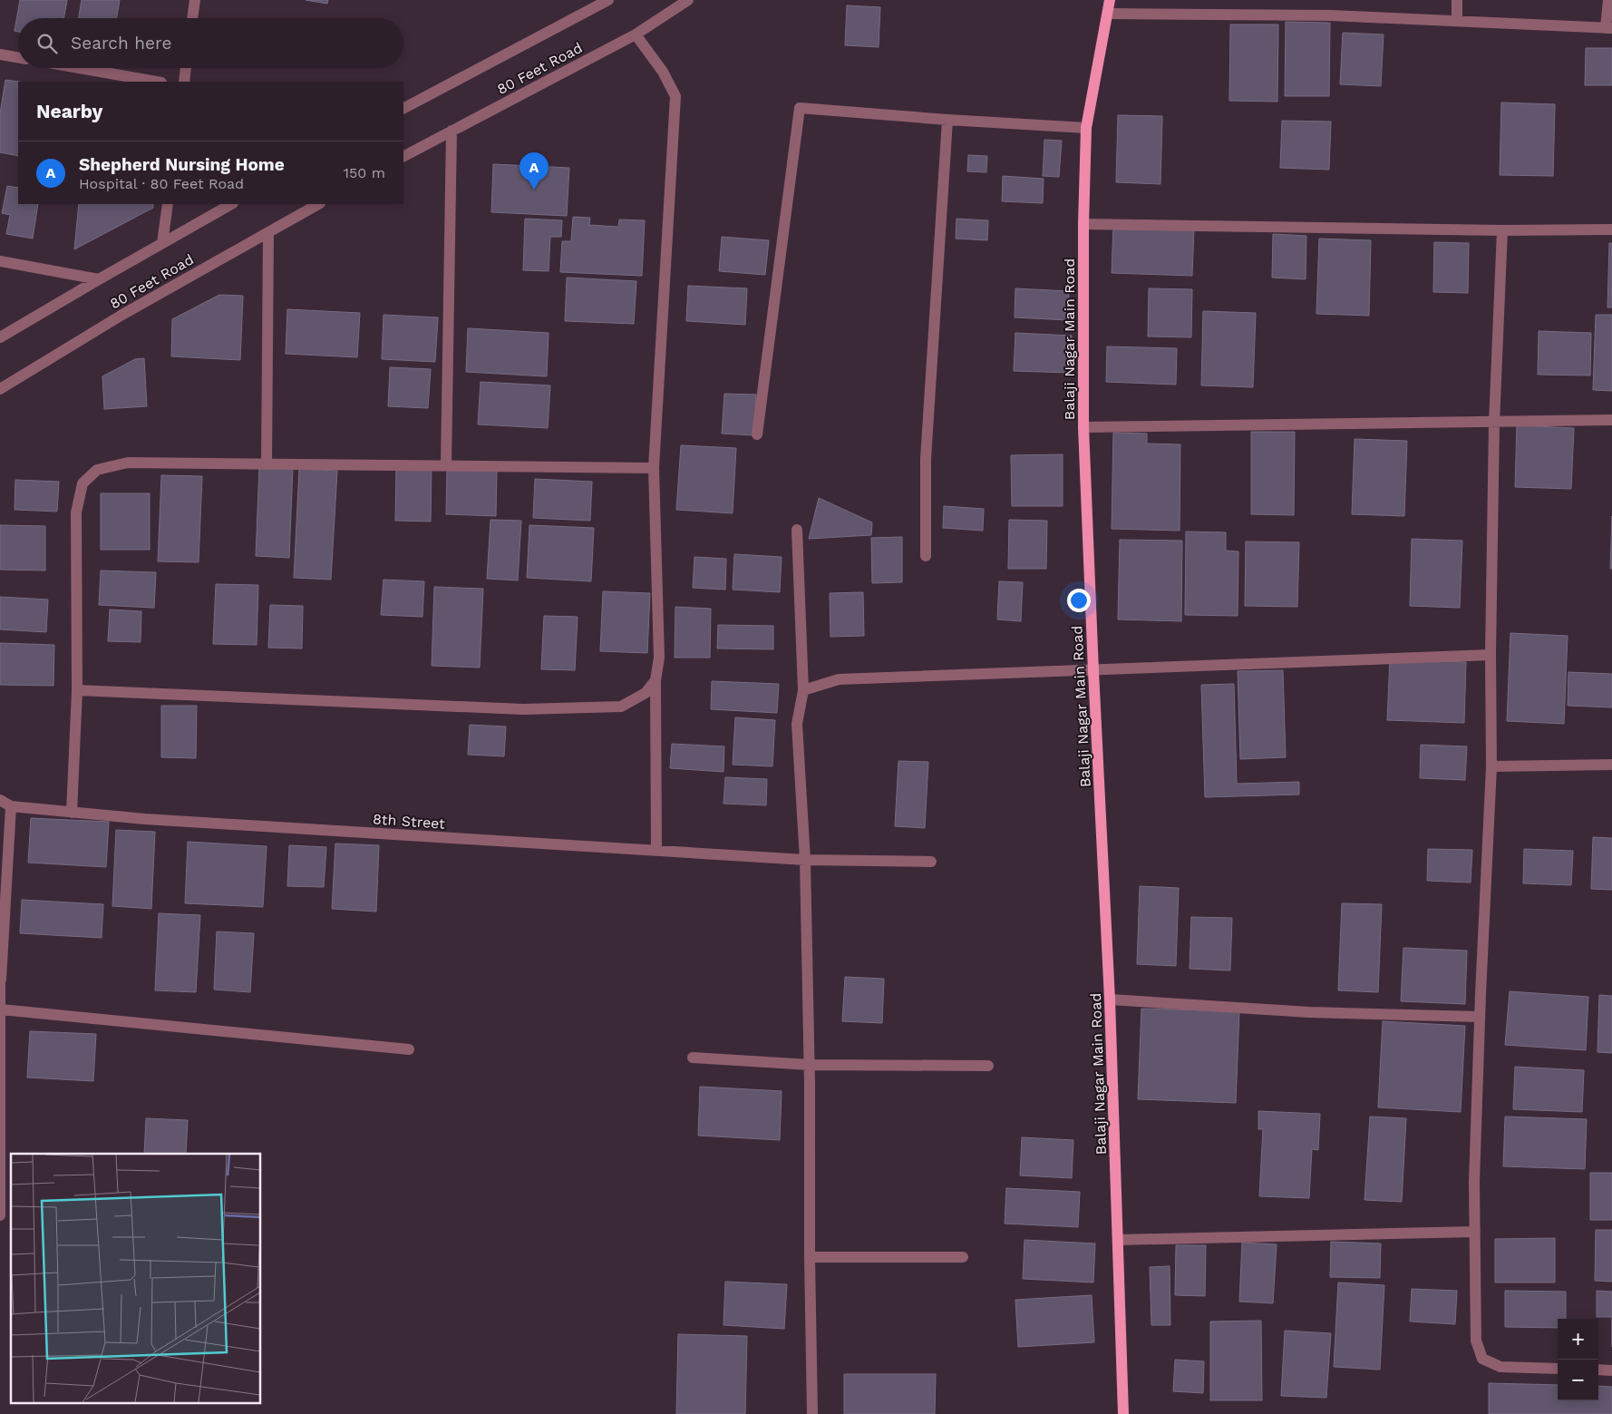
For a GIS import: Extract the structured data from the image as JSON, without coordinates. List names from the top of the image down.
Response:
{
  "streets": {
    "main road": ["Balaji Nagar Main Road"],
    "street": ["80 Feet Road", "8th Street"]
  },
  "page": {
    "search": "Search here",
    "heading": "Nearby",
    "list": [
      {
        "mark": "A",
        "name": "Shepherd Nursing Home",
        "note": "Hospital · 80 Feet Road",
        "value": "150 m"
      }
    ],
    "pins": "A",
    "map_buttons": ["+", "−"]
  }
}
